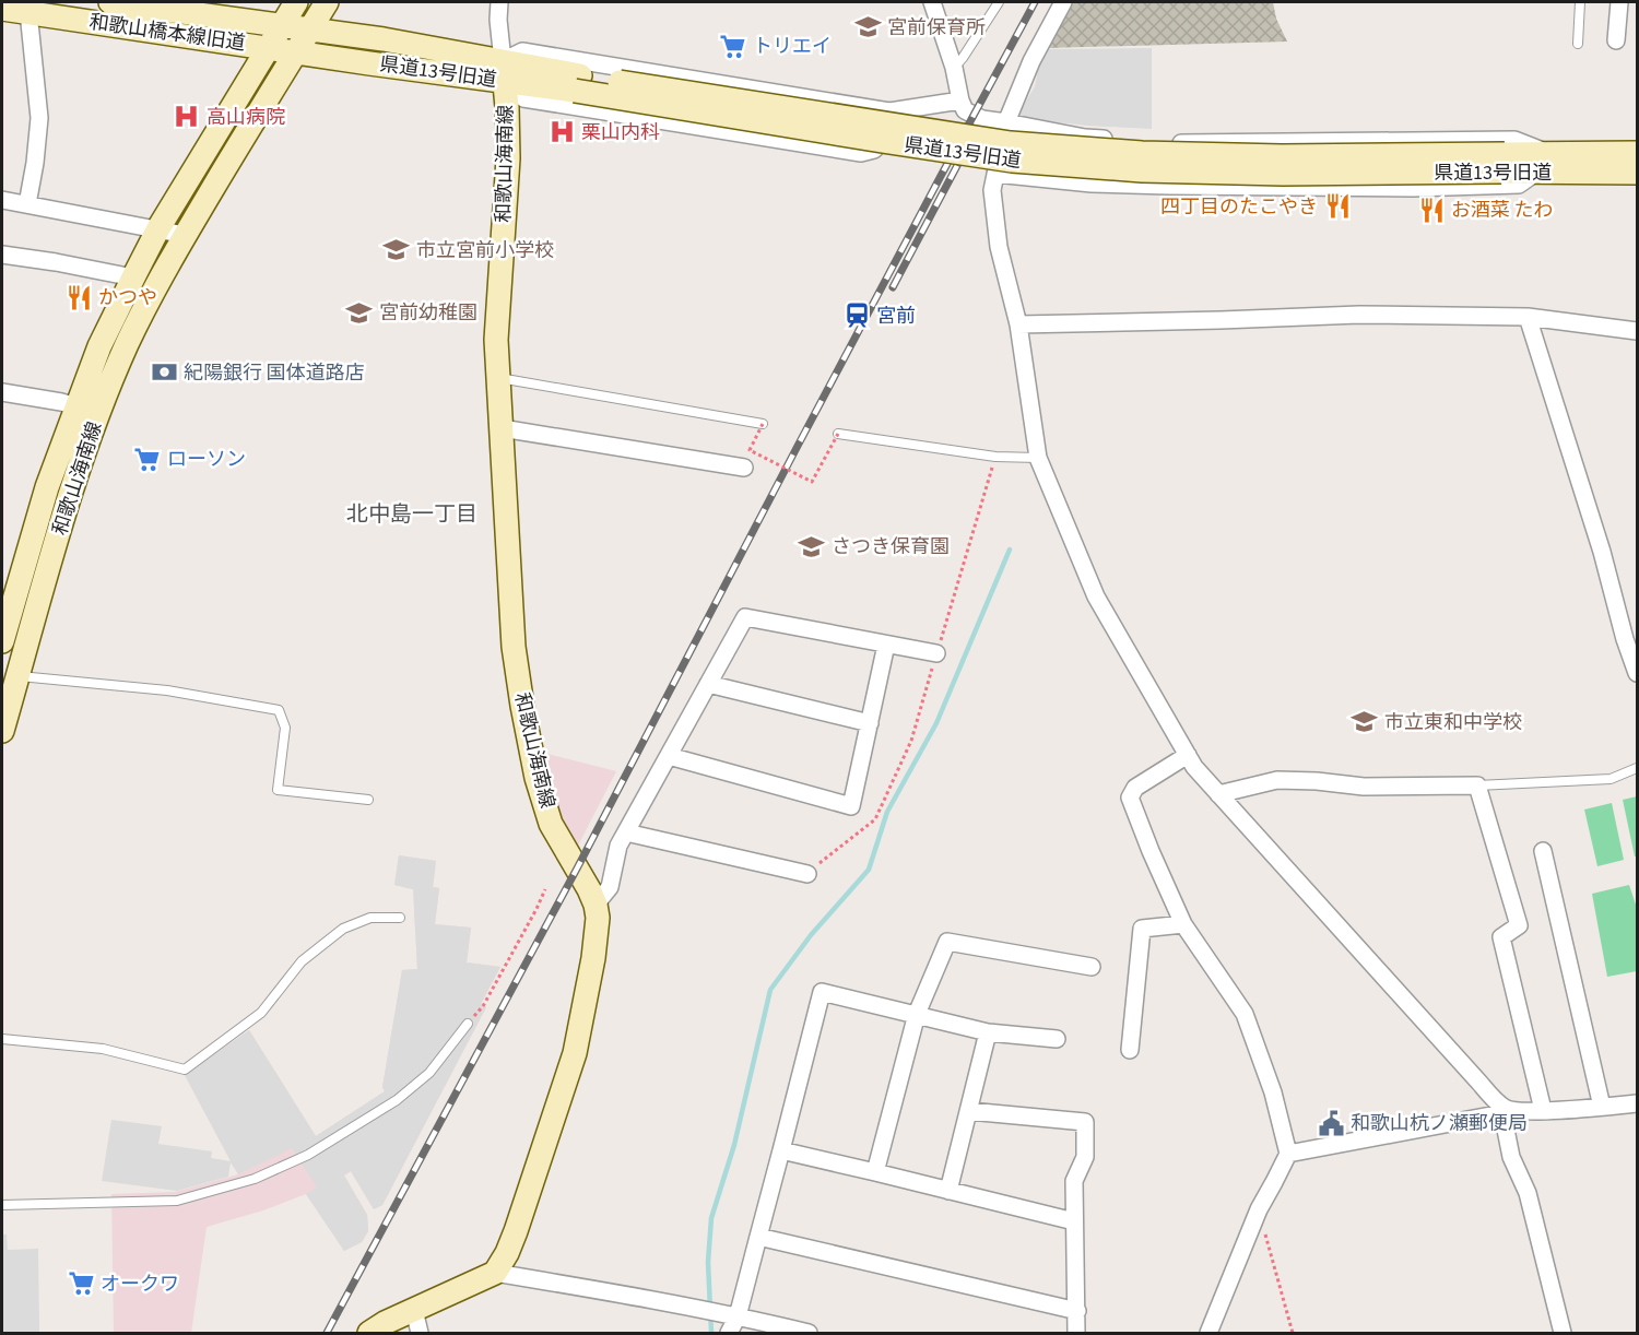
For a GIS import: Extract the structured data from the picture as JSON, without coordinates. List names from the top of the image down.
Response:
{
  "streets": {
    "main road": ["和歌山橋本線旧道", "県道13号旧道", "和歌山海南線"]
  },
  "crossings": [
    ["和歌山橋本線旧道", "県道13号旧道"],
    ["和歌山橋本線旧道", "和歌山海南線"],
    ["県道13号旧道", "和歌山海南線"]
  ],
  "districts": ["北中島一丁目"],
  "places": {
    "school or university": [
      "宮前保育所",
      "市立宮前小学校",
      "宮前幼稚園",
      "さつき保育園",
      "市立東和中学校"
    ],
    "supermarket": ["トリエイ", "ローソン", "オークワ"],
    "hospital": ["高山病院", "栗山内科"],
    "restaurant": ["四丁目のたこやき", "お酒菜 たわ", "かつや"],
    "station": ["宮前"],
    "bank": ["紀陽銀行 国体道路店"],
    "public building": ["和歌山杭ノ瀬郵便局"]
  }
}
